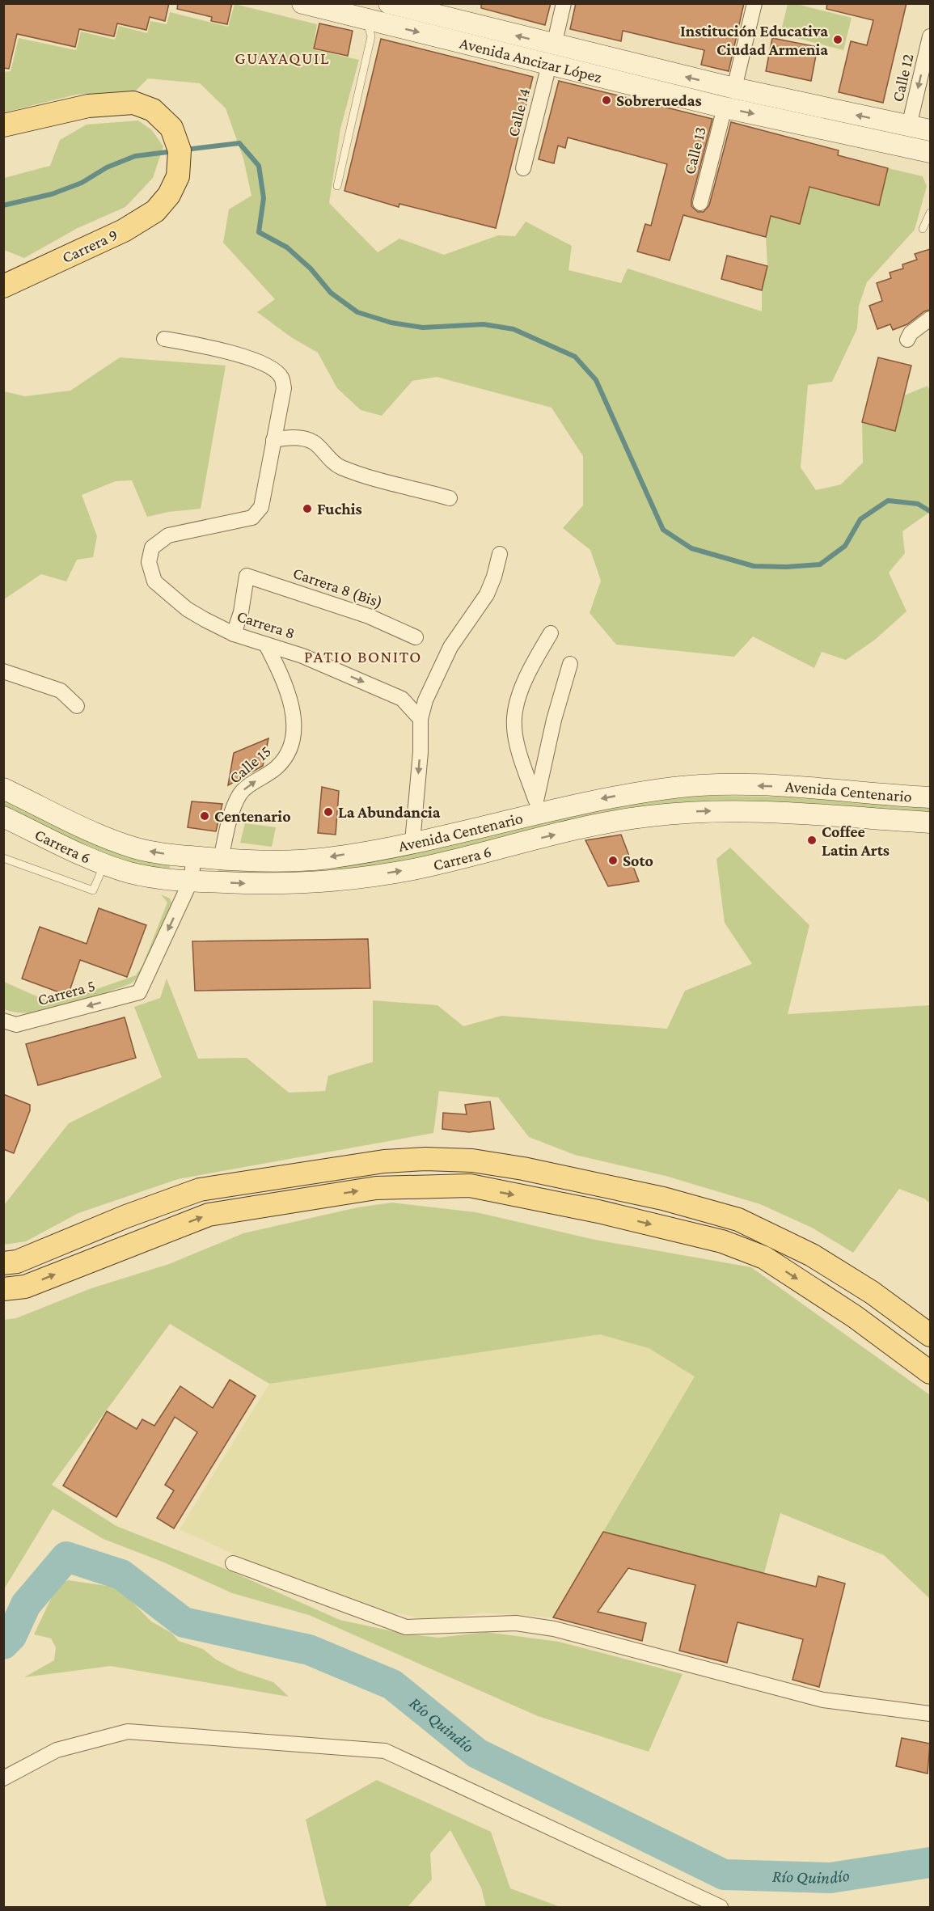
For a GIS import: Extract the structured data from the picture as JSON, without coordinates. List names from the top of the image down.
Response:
{
  "streets": {
    "main road": [
      "Avenida Ancizar López",
      "Carrera 9",
      "Avenida Centenario",
      "Carrera 6"
    ],
    "street": [
      "Calle 12",
      "Calle 14",
      "Calle 13",
      "Carrera 8 (Bis)",
      "Carrera 8",
      "Calle 15",
      "Carrera 5"
    ]
  },
  "crossings": [
    ["Avenida Ancizar López", "Calle 12"],
    ["Avenida Ancizar López", "Calle 14"],
    ["Avenida Ancizar López", "Calle 13"],
    ["Carrera 8 (Bis)", "Carrera 8"],
    ["Carrera 8", "Calle 15"],
    ["Calle 15", "Avenida Centenario"],
    ["Carrera 6", "Carrera 5"]
  ],
  "one_way": [
    "Calle 12",
    "Avenida Centenario",
    "Carrera 6",
    "Carrera 5"
  ],
  "districts": ["GUAYAQUIL", "PATIO BONITO"],
  "water": ["Río Quindío"],
  "places": [
    "Institución Educativa Ciudad Armenia",
    "Sobreruedas",
    "Fuchis",
    "La Abundancia",
    "Centenario",
    "Coffee Latin Arts",
    "Soto"
  ]
}
